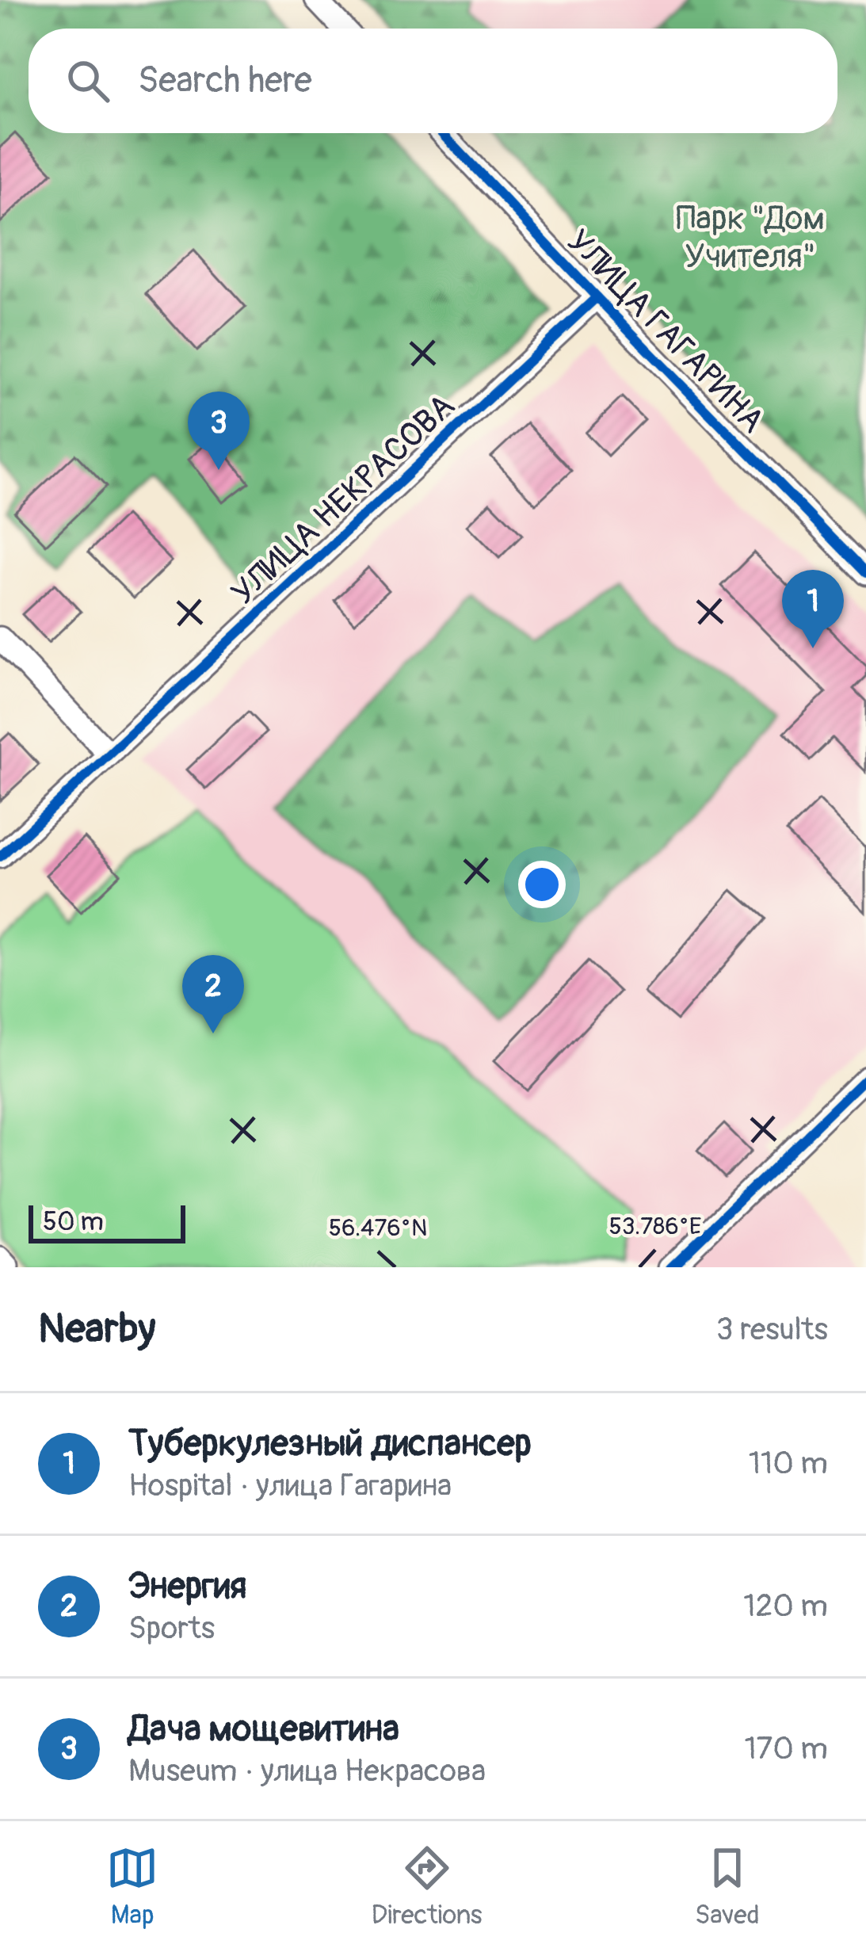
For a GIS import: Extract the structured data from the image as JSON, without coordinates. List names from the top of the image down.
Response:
{
  "streets": {
    "street": ["УЛИЦА ГАГАРИНА", "УЛИЦА НЕКРАСОВА"]
  },
  "crossings": [
    ["УЛИЦА ГАГАРИНА", "УЛИЦА НЕКРАСОВА"]
  ],
  "parks": ["Парк \"Дом Учителя\""],
  "scale_bar": "50 m",
  "page": {
    "search": "Search here",
    "pins": ["3", "1", "2"],
    "scale": "50 m",
    "heading": ["Nearby", "3 results"],
    "list": [
      {
        "mark": "1",
        "name": "Туберкулезный диспансер",
        "note": "Hospital · улица Гагарина",
        "value": "110 m"
      },
      {
        "mark": "2",
        "name": "Энергия",
        "note": "Sports",
        "value": "120 m"
      },
      {
        "mark": "3",
        "name": "Дача мощевитина",
        "note": "Museum · улица Некрасова",
        "value": "170 m"
      }
    ],
    "nav": ["Map", "Directions", "Saved"]
  },
  "coordinates": ["53.786°E", "56.476°N"]
}
